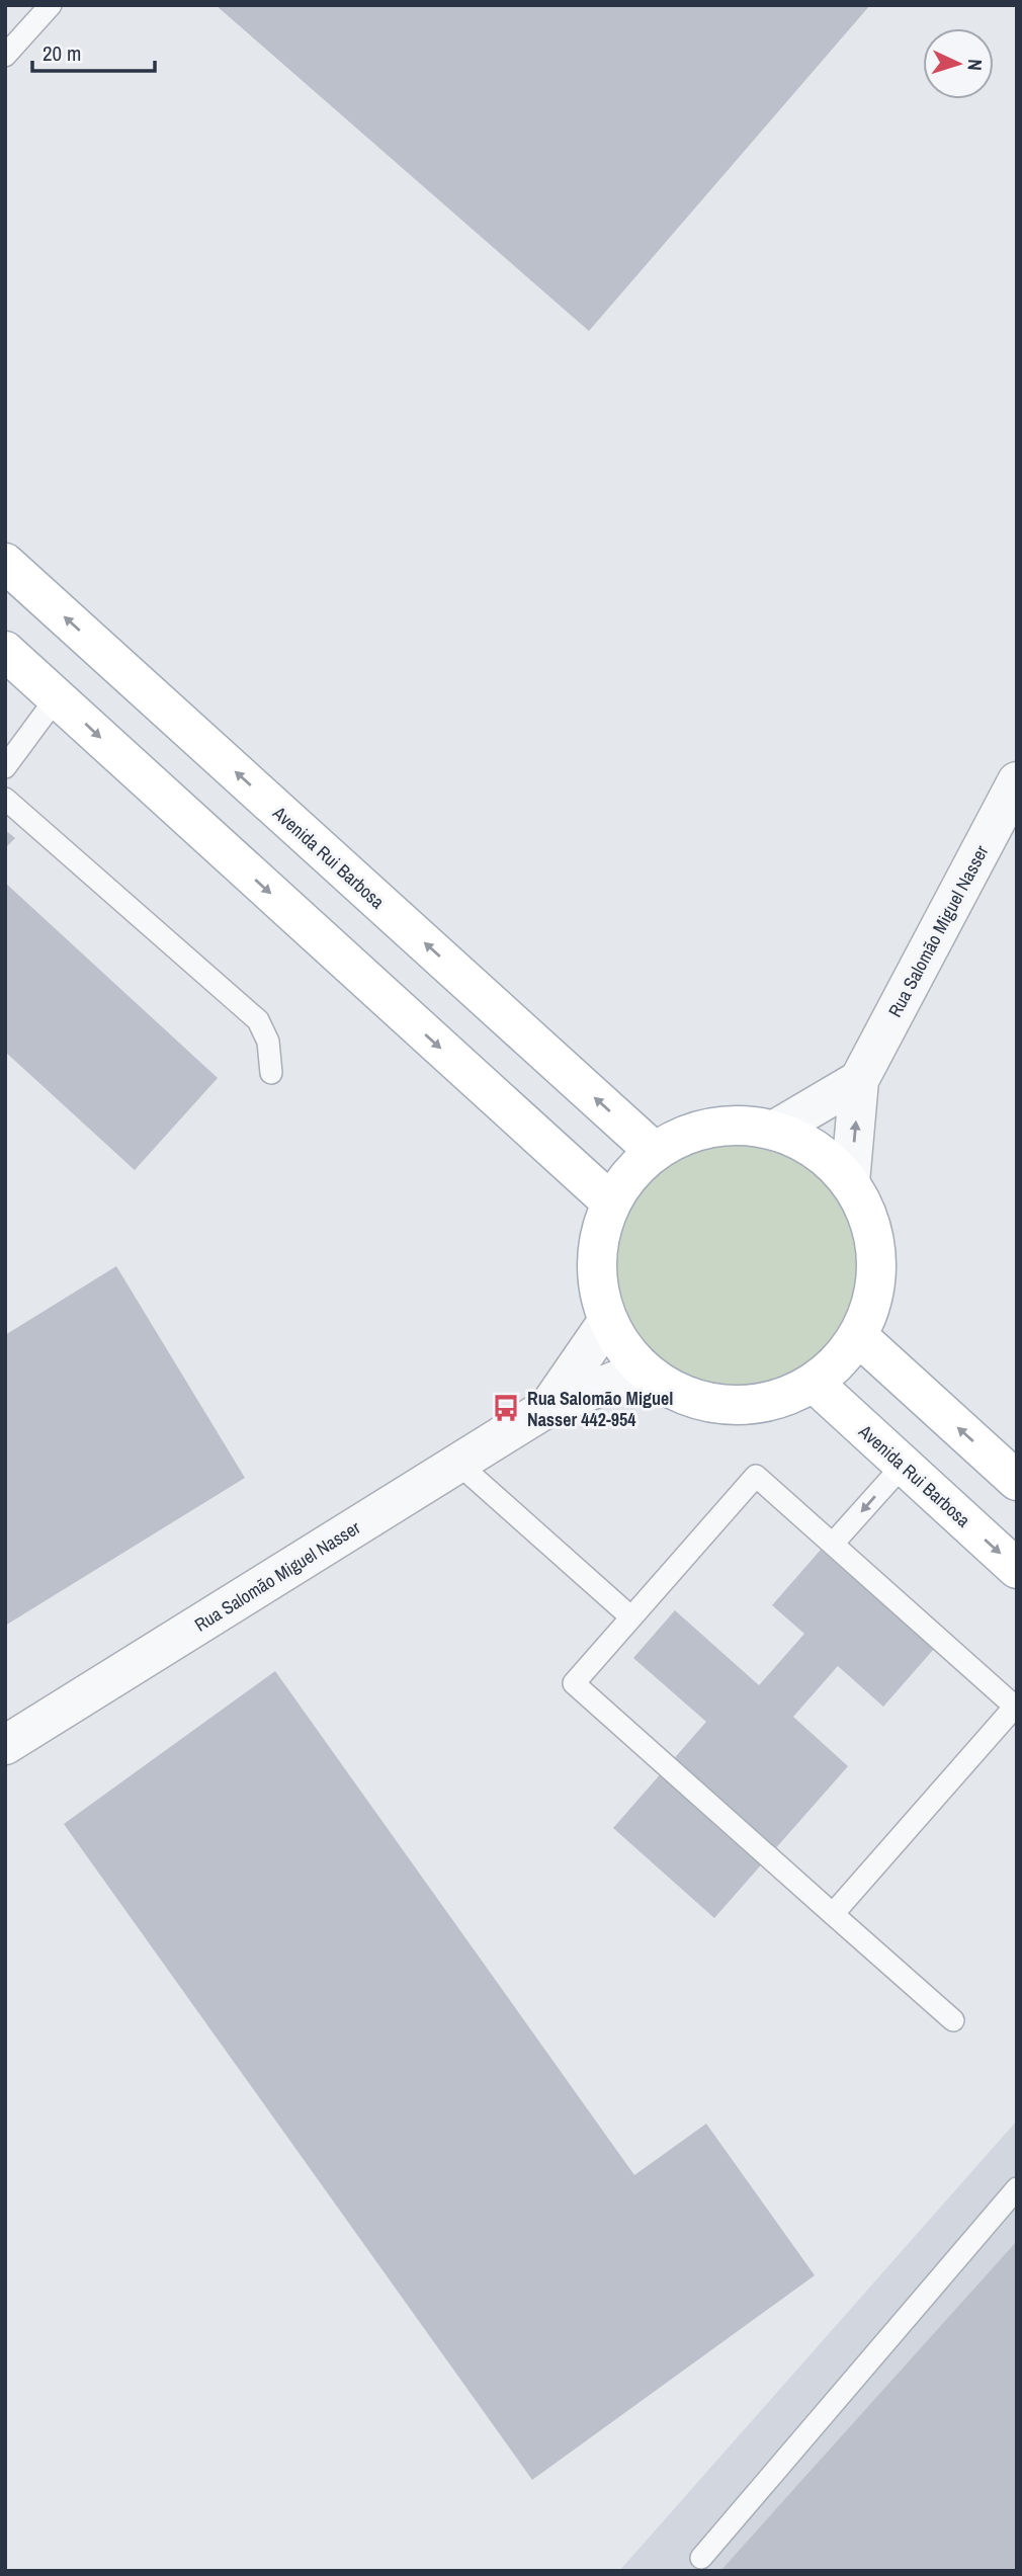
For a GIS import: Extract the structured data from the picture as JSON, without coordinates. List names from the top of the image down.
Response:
{
  "streets": {
    "main road": ["Avenida Rui Barbosa"],
    "street": ["Rua Salomão Miguel Nasser"]
  },
  "places": {
    "bus stop": ["Rua Salomão Miguel Nasser 442-954"]
  },
  "scale_bar": "20 m",
  "north": "right"
}
